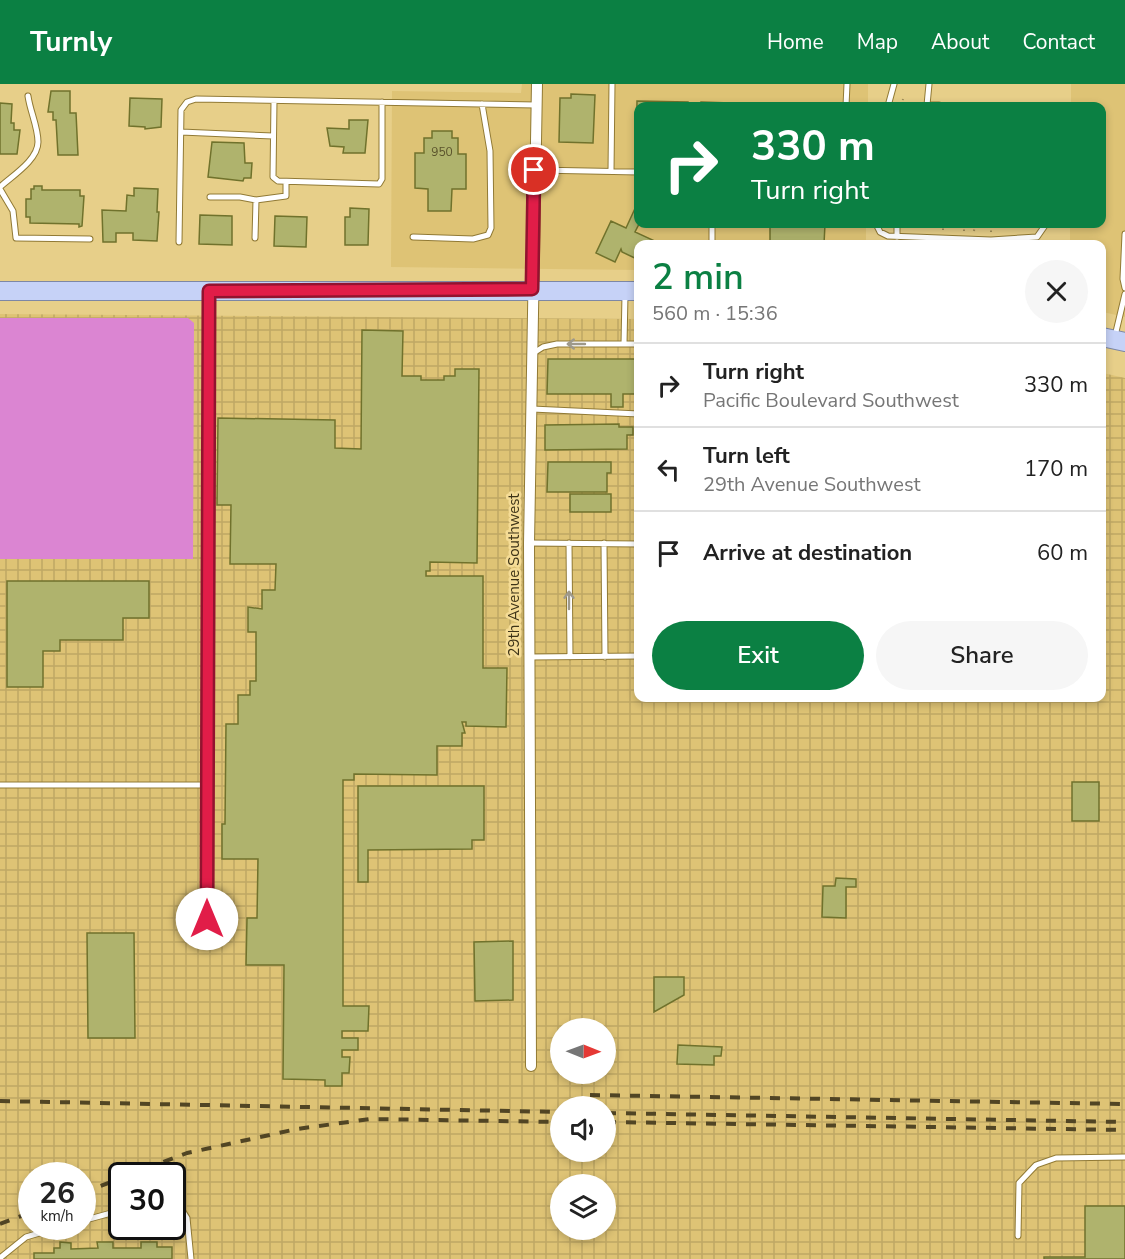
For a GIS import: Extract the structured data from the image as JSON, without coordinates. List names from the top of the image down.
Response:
{
  "streets": {
    "street": ["29th Avenue Southwest"]
  },
  "house_numbers": ["950"],
  "north": "right",
  "page": {
    "header": "Turnly",
    "nav": [
      "Home",
      "Map",
      "About",
      "Contact"
    ],
    "turn": ["330 m", "Turn right"],
    "heading": ["2 min", "560 m · 15:36"],
    "list": [
      {
        "name": "Turn right",
        "note": "Pacific Boulevard Southwest",
        "value": "330 m"
      },
      {
        "name": "Turn left",
        "note": "29th Avenue Southwest",
        "value": "170 m"
      },
      {
        "name": "Arrive at destination",
        "value": "60 m"
      }
    ],
    "buttons": ["Exit", "Share"],
    "speed": "26 km/h",
    "limit": "30"
  }
}
